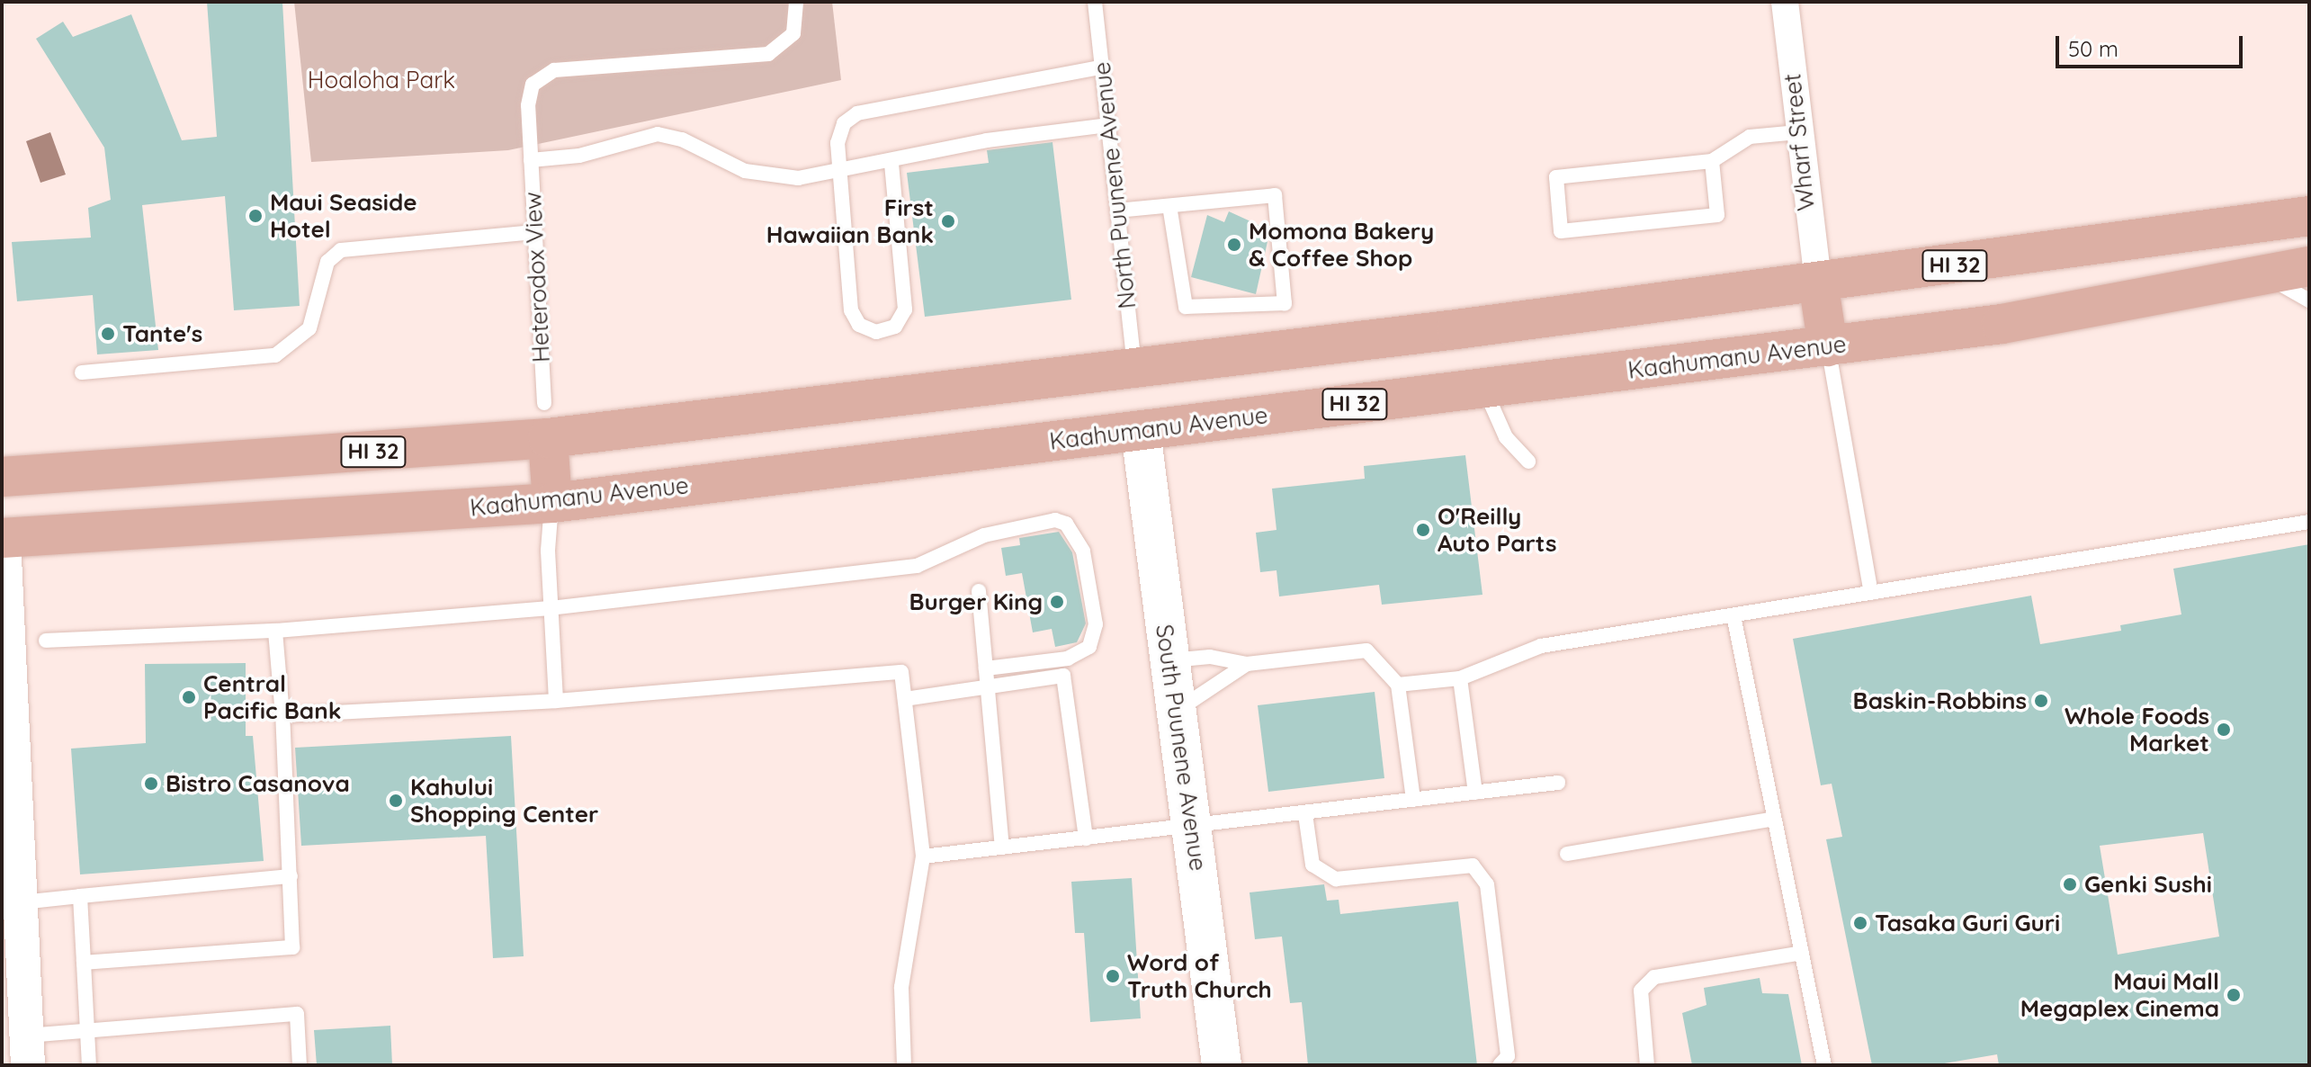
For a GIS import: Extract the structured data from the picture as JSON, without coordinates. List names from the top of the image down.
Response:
{
  "streets": {
    "main road": ["HI 32", "Kaahumanu Avenue", "South Puunene Avenue"],
    "street": ["Wharf Street"],
    "lane": ["North Puunene Avenue", "Heterodox View"]
  },
  "crossings": [
    ["Wharf Street", "HI 32"],
    ["North Puunene Avenue", "HI 32"],
    ["HI 32", "Heterodox View"],
    ["Kaahumanu Avenue", "South Puunene Avenue"]
  ],
  "parks": ["Hoaloha Park"],
  "places": [
    "Maui Seaside Hotel",
    "First Hawaiian Bank",
    "Momona Bakery & Coffee Shop",
    "Tante's",
    "O'Reilly Auto Parts",
    "Burger King",
    "Central Pacific Bank",
    "Baskin-Robbins",
    "Whole Foods Market",
    "Bistro Casanova",
    "Kahului Shopping Center",
    "Genki Sushi",
    "Tasaka Guri Guri",
    "Word of Truth Church",
    "Maui Mall Megaplex Cinema"
  ],
  "scale_bar": "50 m"
}
